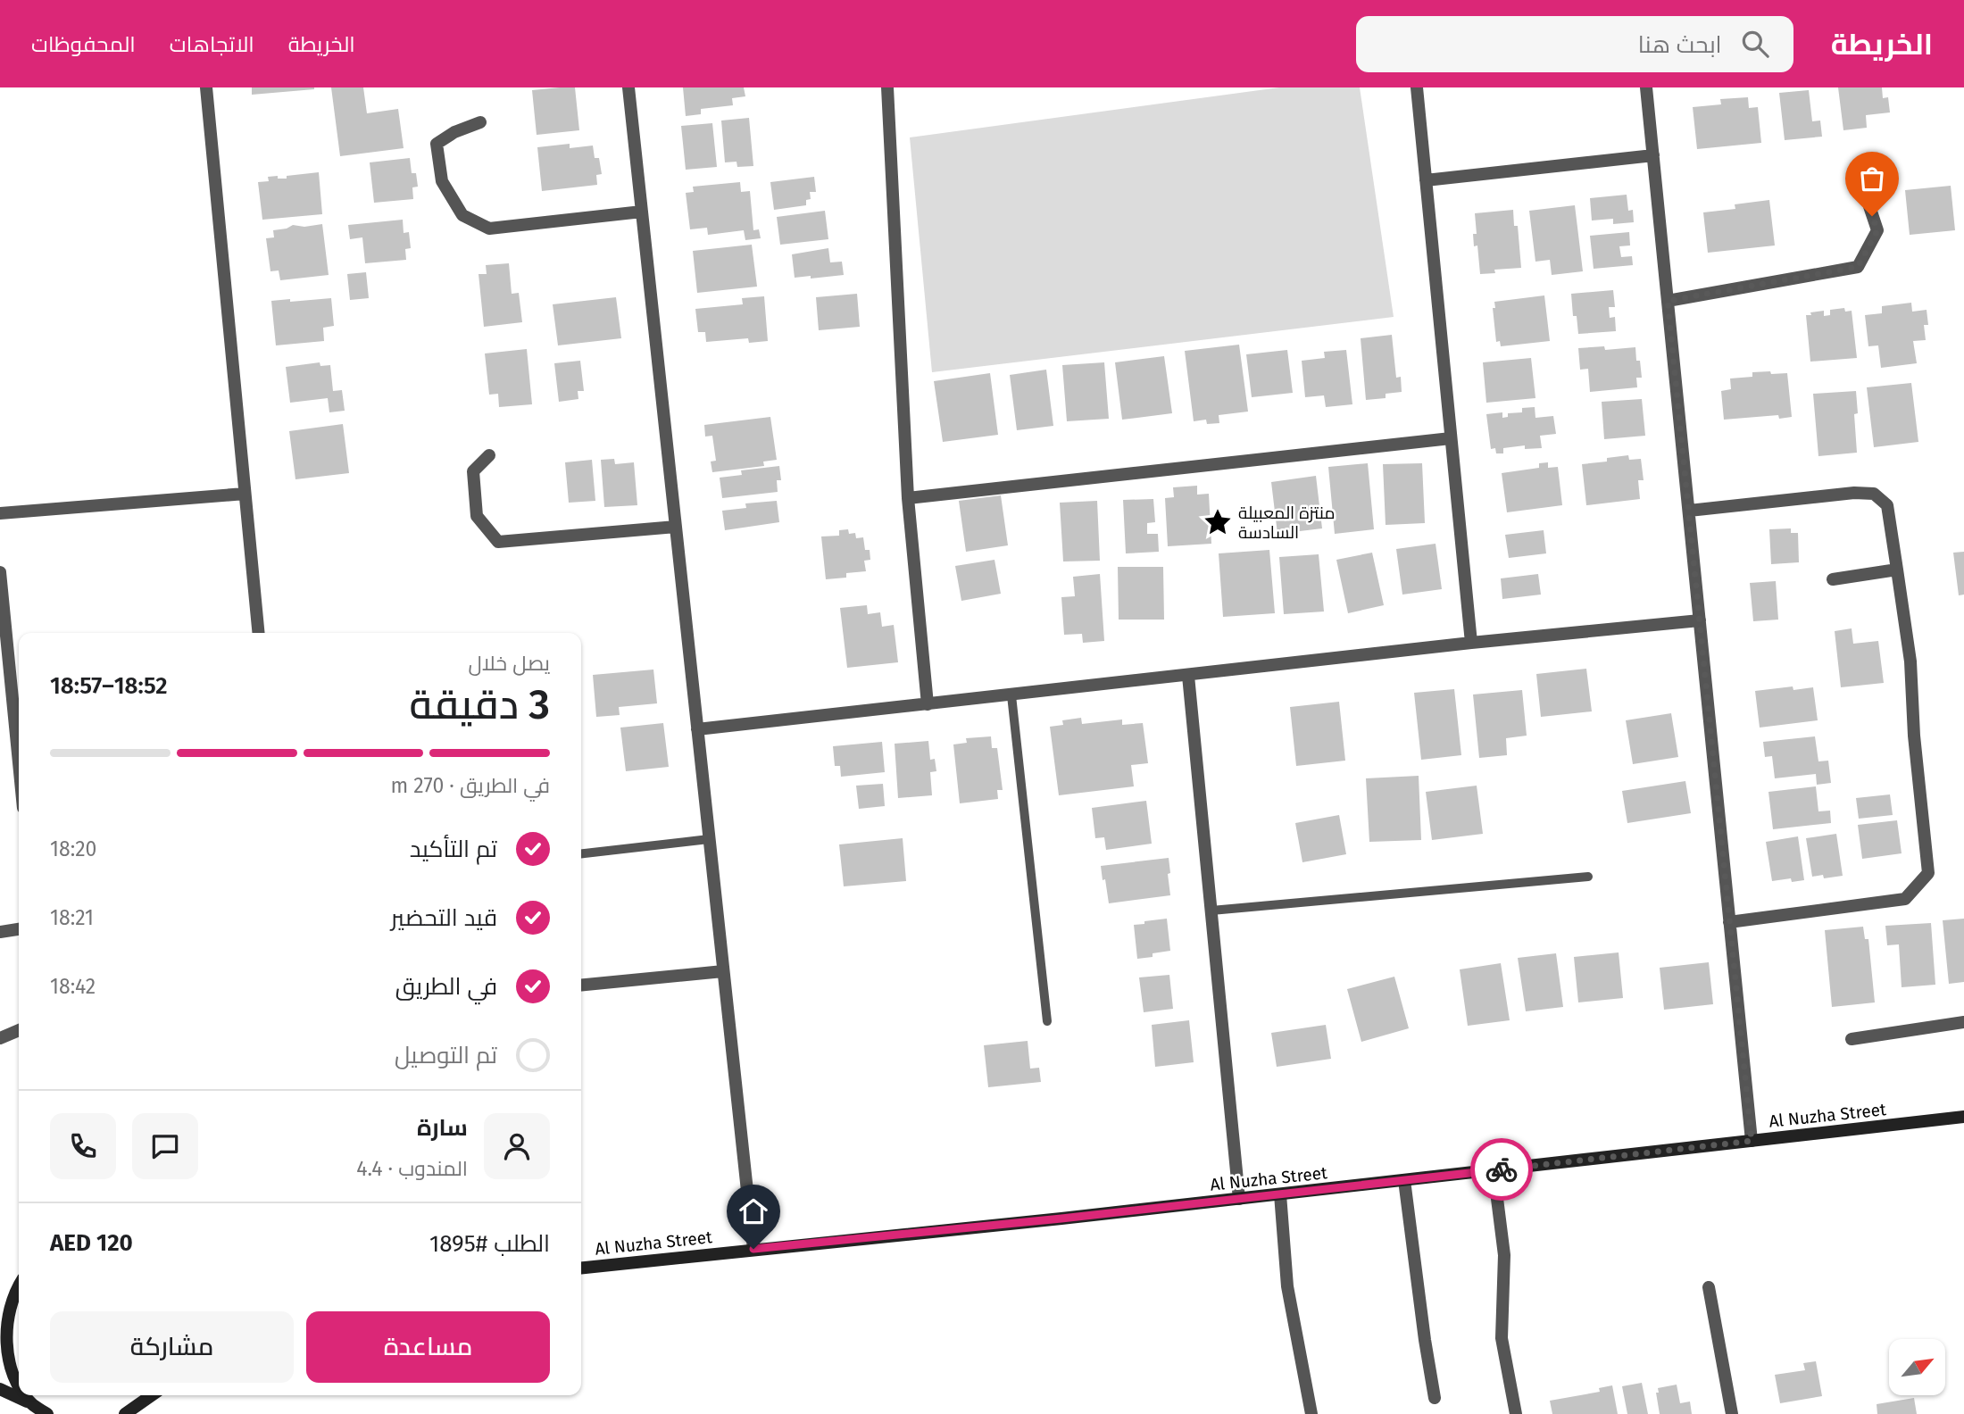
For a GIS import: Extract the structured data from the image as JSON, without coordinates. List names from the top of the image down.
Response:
{
  "streets": {
    "main road": ["Al Nuzha Street"]
  },
  "places": {
    "place": ["منتزة المعبيلة السادسة"]
  },
  "north": "top right",
  "page": {
    "header": "الخريطة",
    "search": "ابحث هنا",
    "nav": ["الخريطة", "الاتجاهات", "المحفوظات"],
    "heading": ["3 دقيقة", "يصل خلال", "18:52–18:57"],
    "panel": [
      "سارة",
      "المندوب · 4.4",
      "الطلب #1895",
      "AED 120"
    ],
    "bar": "في الطريق · 270 m",
    "list": [
      ["تم التأكيد", "18:20"],
      ["قيد التحضير", "18:21"],
      ["في الطريق", "18:42"],
      "تم التوصيل"
    ],
    "buttons": ["مساعدة", "مشاركة"]
  }
}
